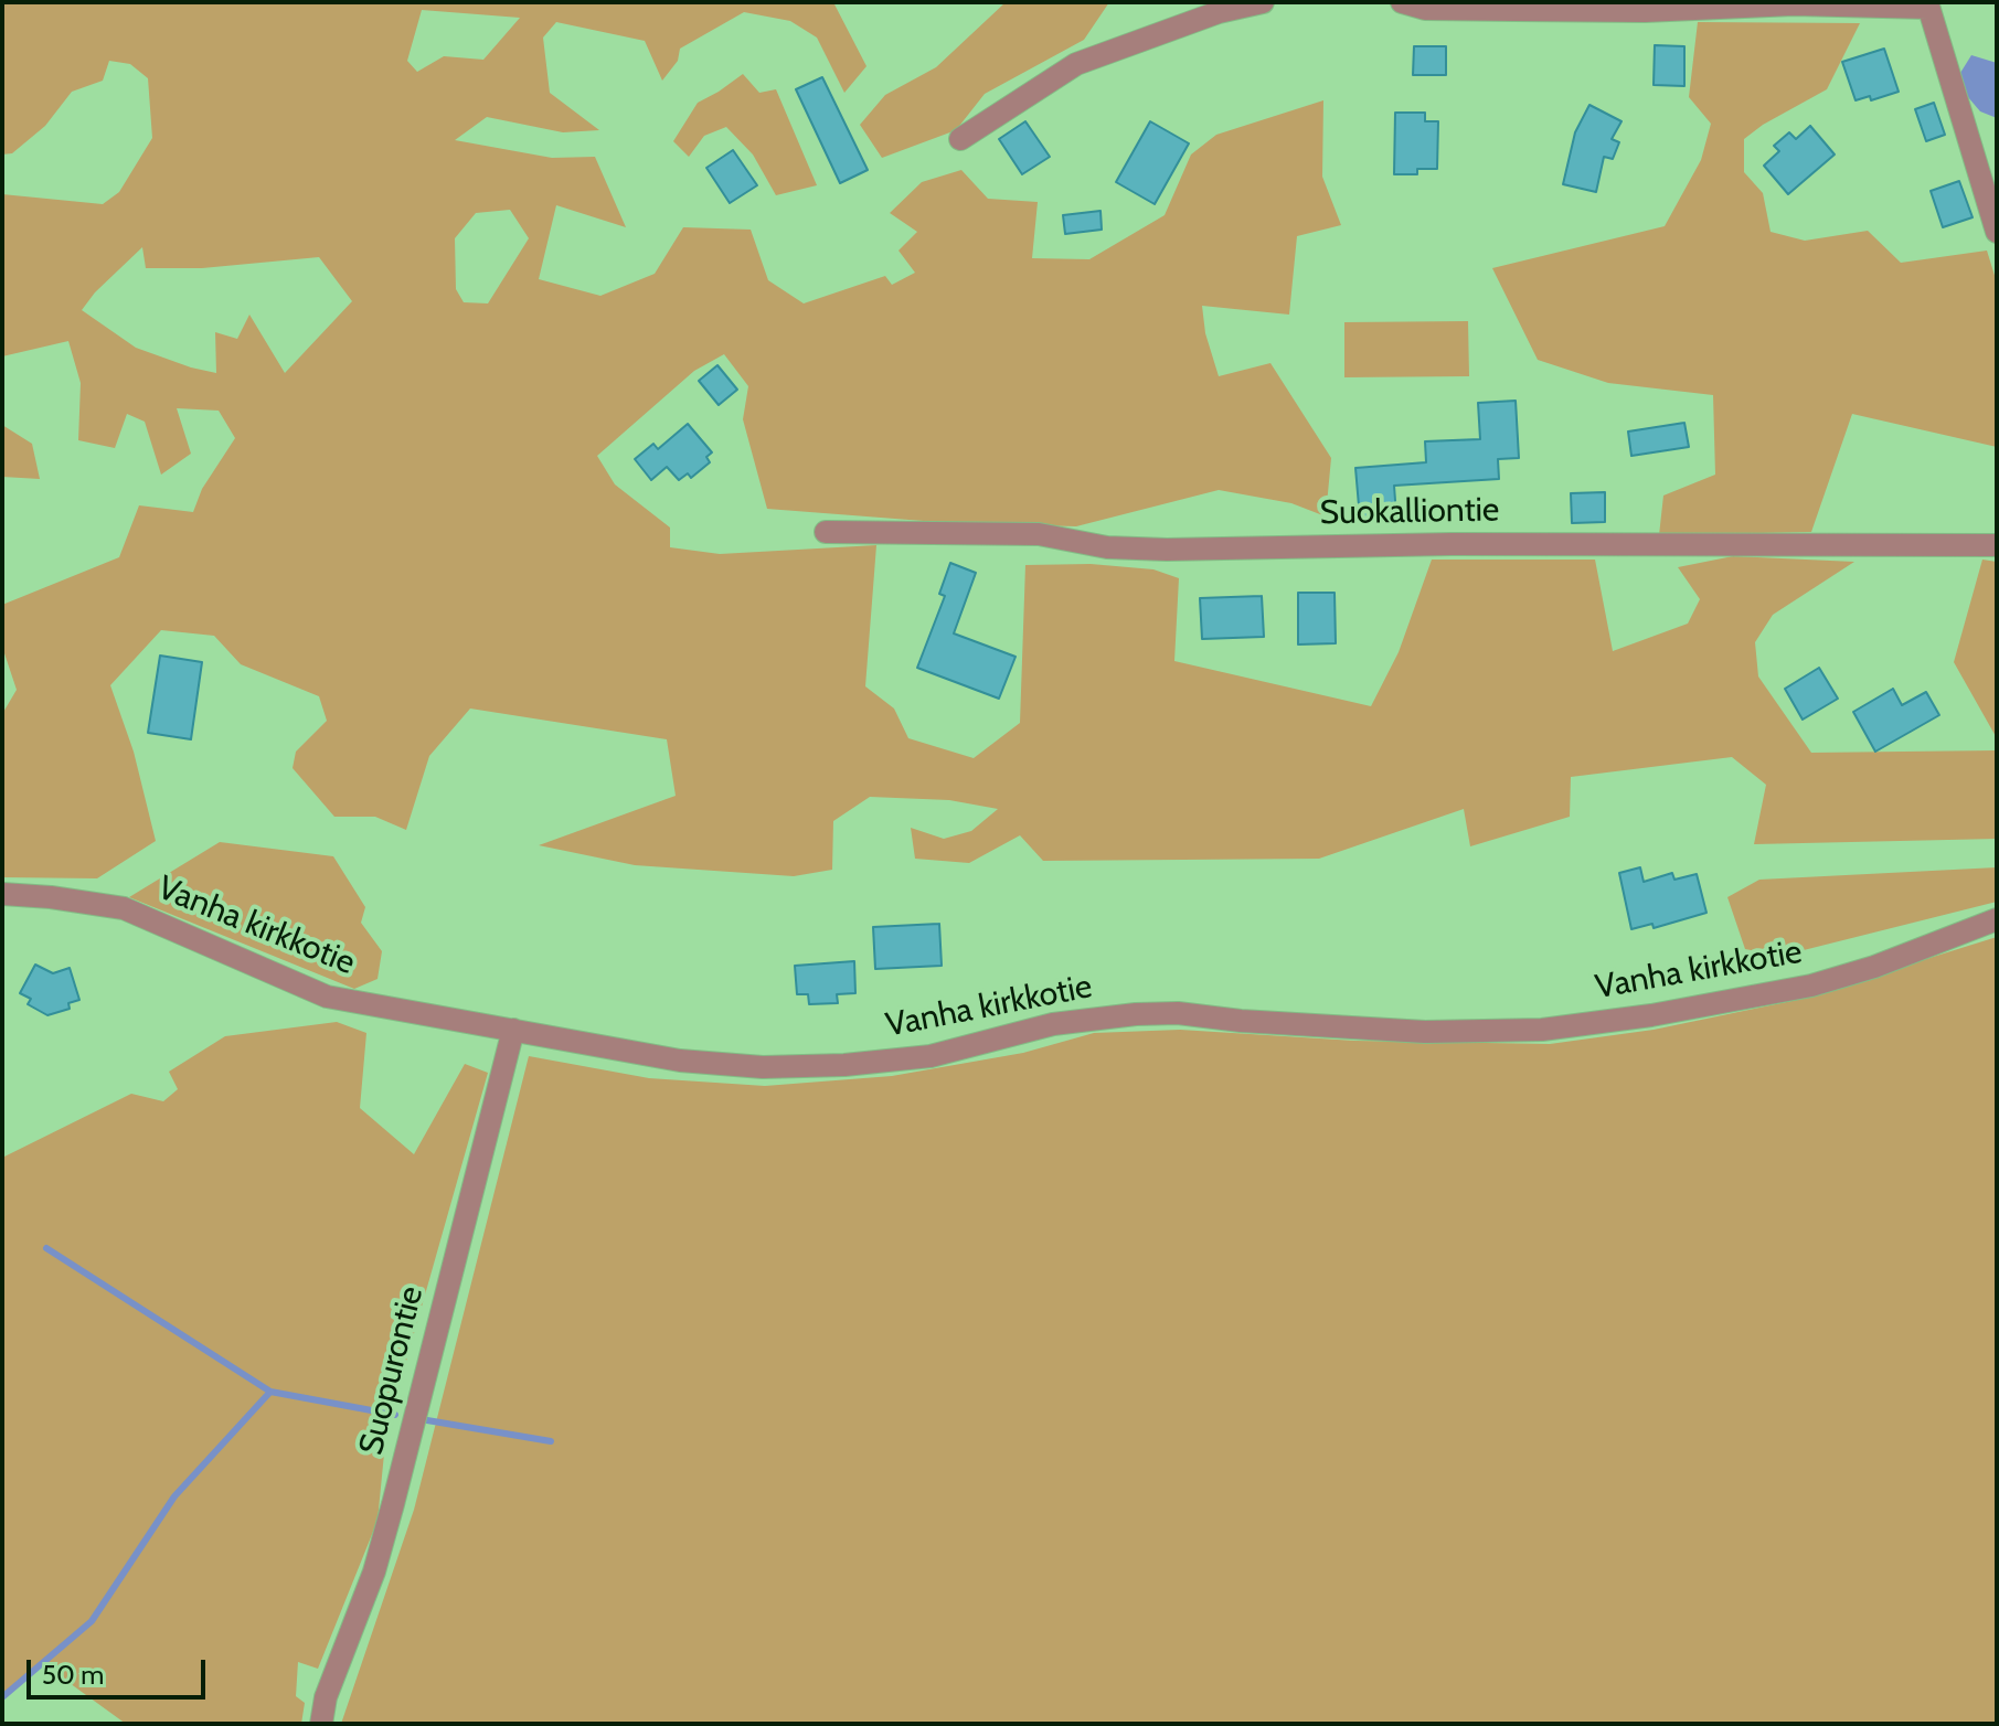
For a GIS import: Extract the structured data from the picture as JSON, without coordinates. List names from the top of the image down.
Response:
{
  "streets": {
    "street": ["Suokalliontie", "Vanha kirkkotie", "Suopurontie"]
  },
  "crossings": [
    ["Vanha kirkkotie", "Suopurontie"]
  ],
  "scale_bar": "50 m"
}
